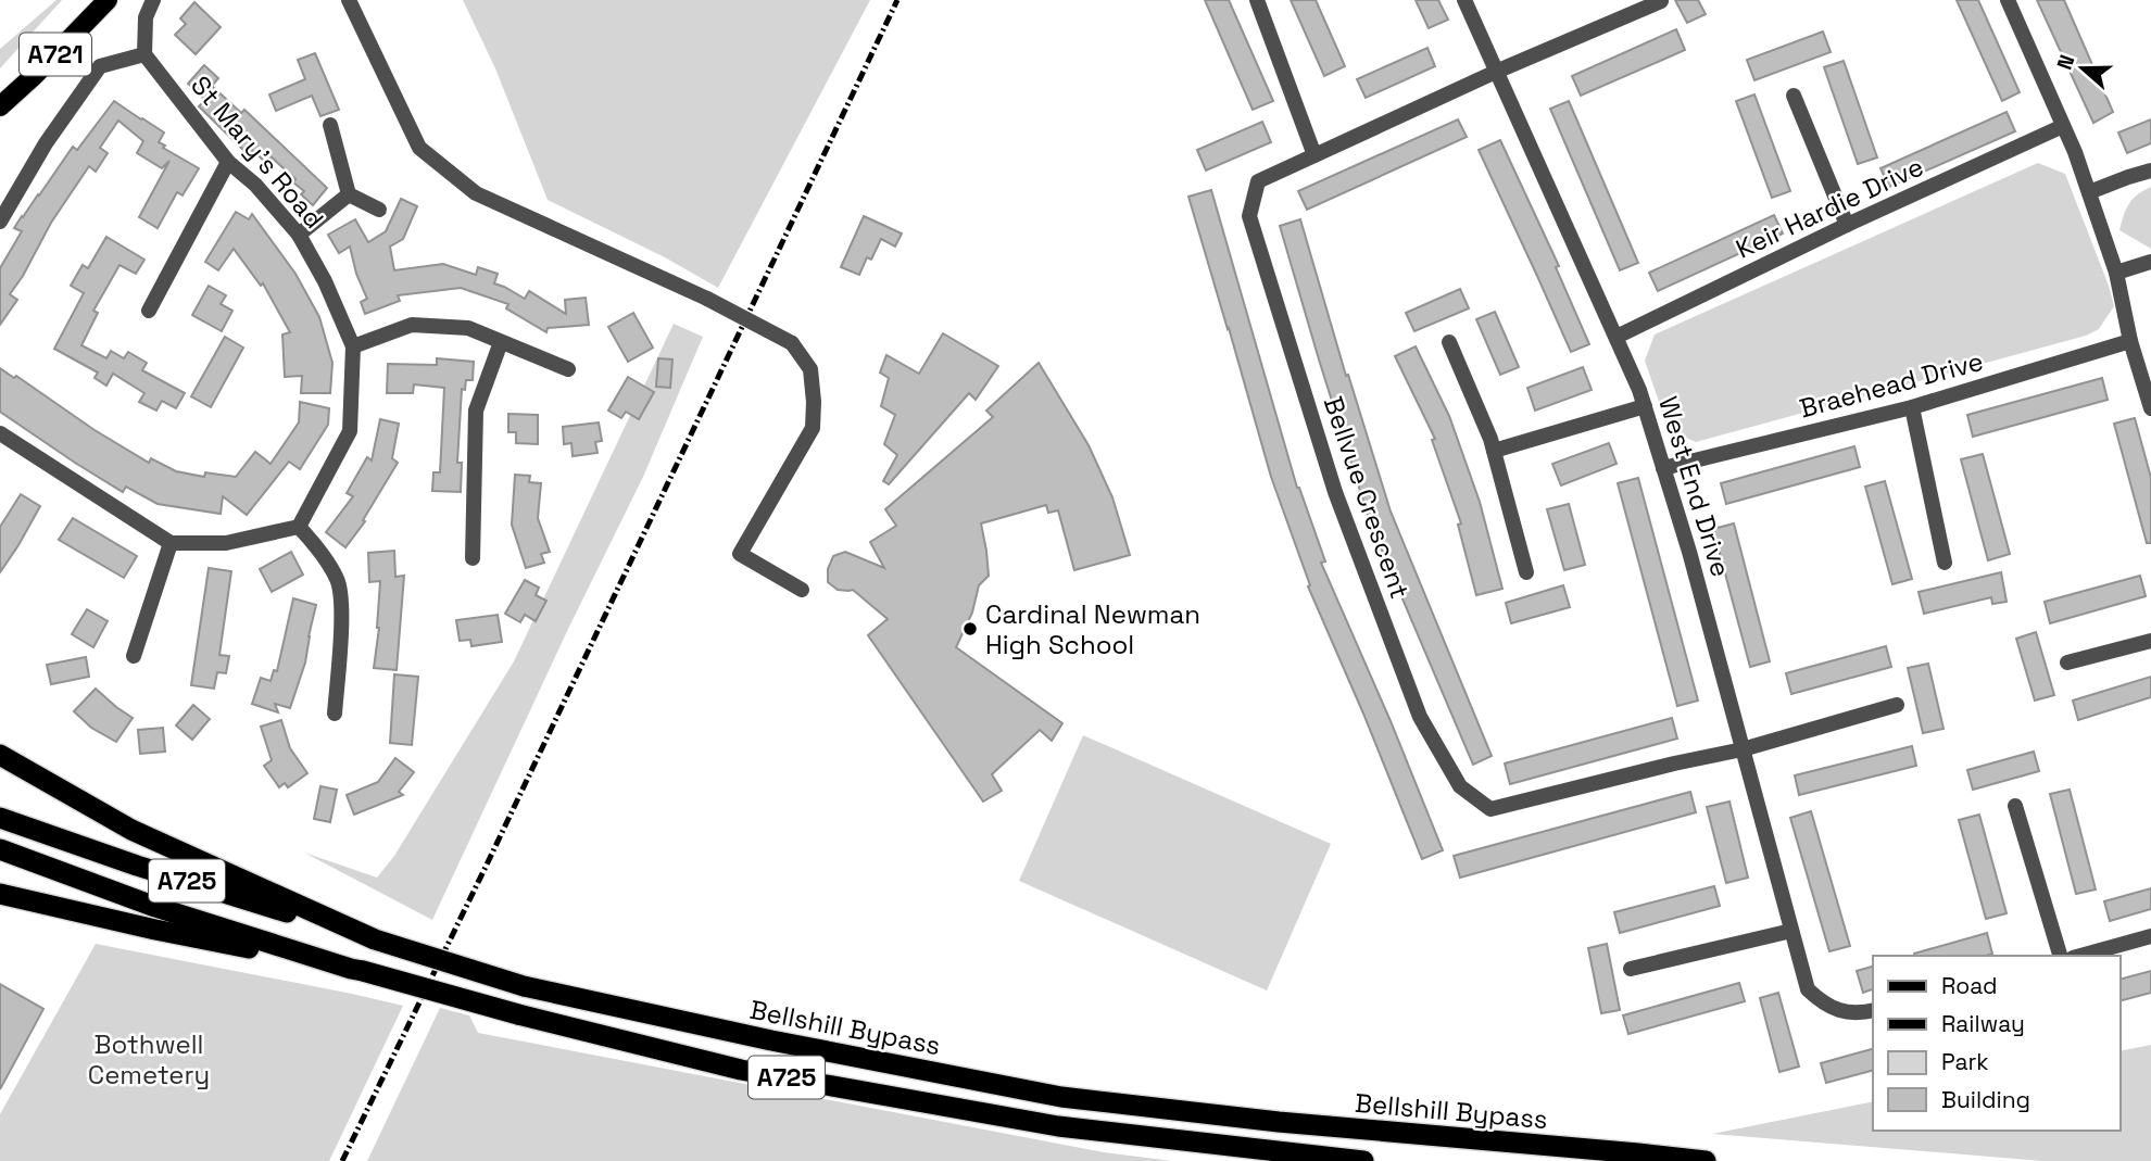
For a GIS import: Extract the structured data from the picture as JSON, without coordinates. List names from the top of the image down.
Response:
{
  "streets": {
    "highway": ["A725", "Bellshill Bypass"],
    "main road": ["A721"],
    "street": [
      "St Mary's Road",
      "Keir Hardie Drive",
      "Braehead Drive",
      "West End Drive",
      "Bellvue Crescent"
    ]
  },
  "crossings": [
    ["Keir Hardie Drive", "West End Drive"],
    ["Braehead Drive", "West End Drive"],
    ["West End Drive", "Bellvue Crescent"]
  ],
  "parks": ["Bothwell Cemetery"],
  "places": ["Cardinal Newman High School"],
  "legend": [
    "Road",
    "Railway",
    "Park",
    "Building"
  ],
  "north": "left"
}
